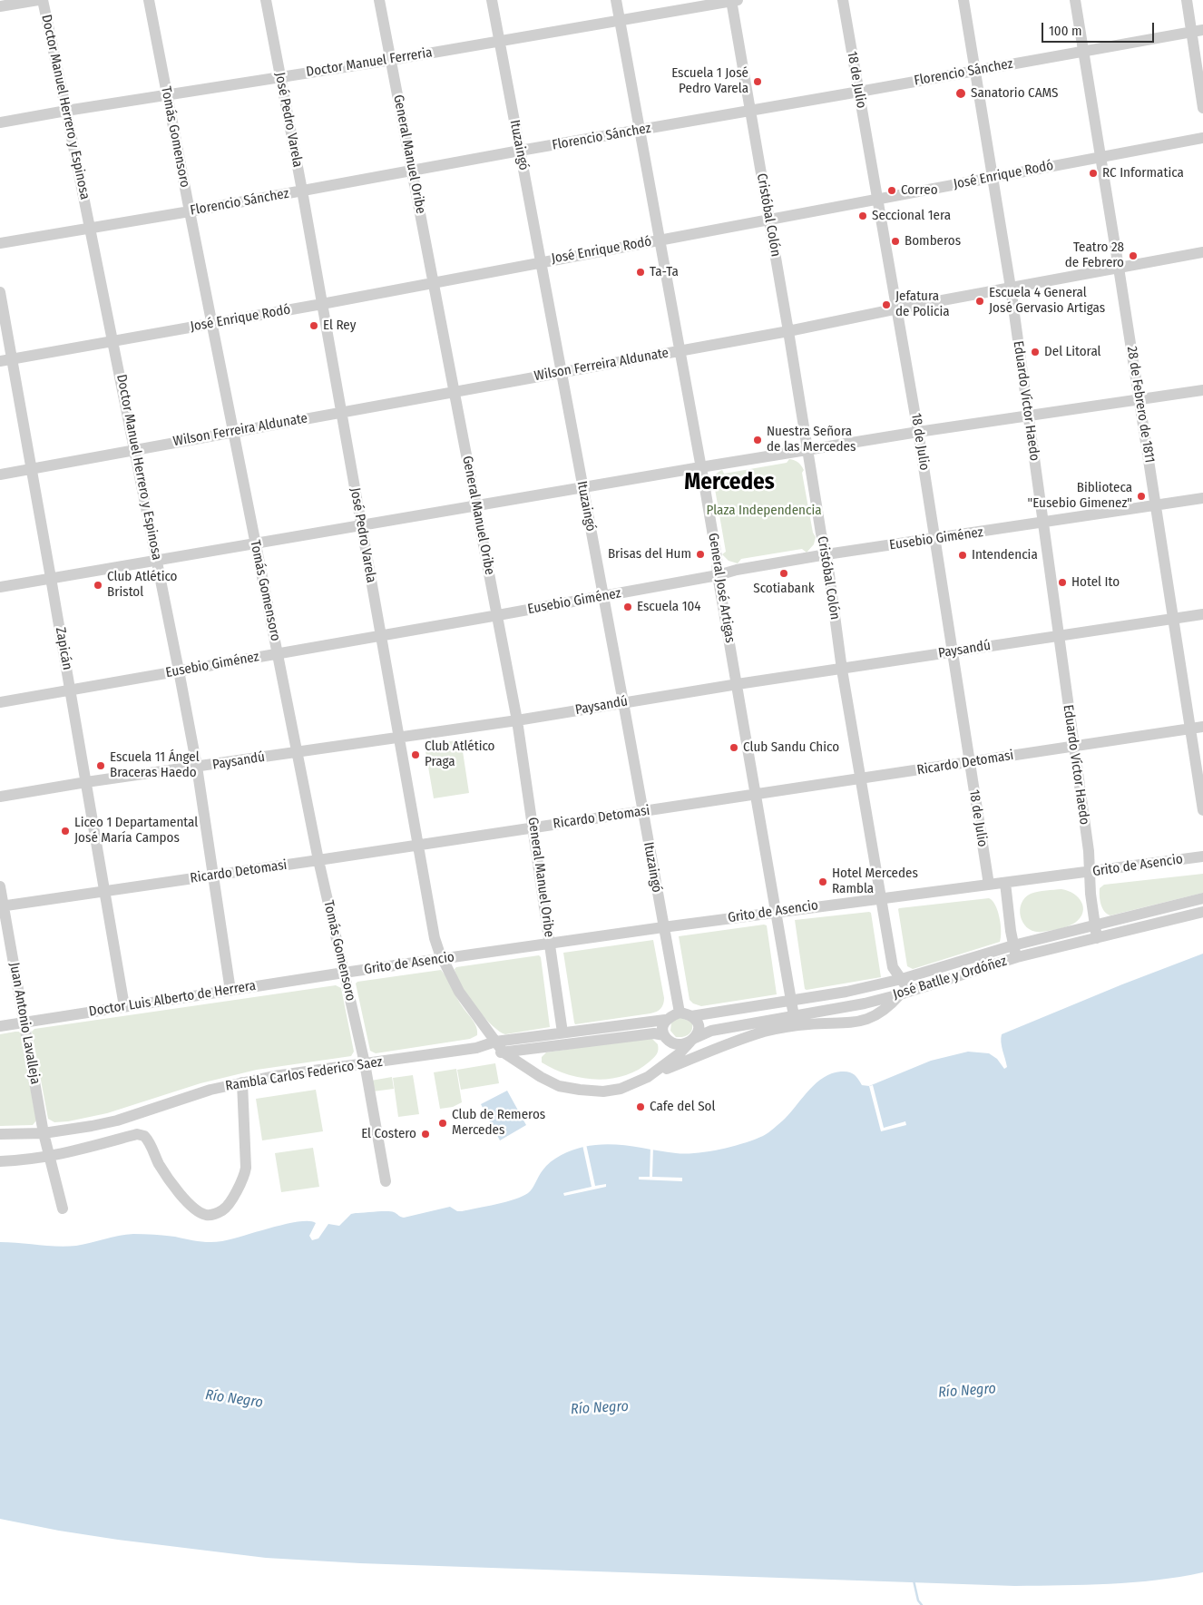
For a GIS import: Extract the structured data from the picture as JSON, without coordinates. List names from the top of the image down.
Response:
{
  "streets": {
    "street": [
      "Doctor Manuel Ferreria",
      "Florencio Sánchez",
      "18 de Julio",
      "Doctor Manuel Herrero y Espinosa",
      "José Pedro Varela",
      "Tomás Gomensoro",
      "Ituzaingó",
      "General Manuel Oribe",
      "José Enrique Rodó",
      "Cristóbal Colón",
      "Wilson Ferreira Aldunate",
      "Eduardo Víctor Haedo",
      "28 de Febrero de 1811",
      "Eusebio Giménez",
      "General José Artigas",
      "Zapicán",
      "Paysandú",
      "Ricardo Detomasi",
      "Grito de Asencio",
      "José Batlle y Ordóñez",
      "Doctor Luis Alberto de Herrera",
      "Juan Antonio Lavalleja",
      "Rambla Carlos Federico Saez"
    ]
  },
  "crossings": [
    ["Doctor Manuel Ferreria", "Doctor Manuel Herrero y Espinosa"],
    ["Doctor Manuel Ferreria", "José Pedro Varela"],
    ["Doctor Manuel Ferreria", "Tomás Gomensoro"],
    ["Doctor Manuel Ferreria", "Ituzaingó"],
    ["Doctor Manuel Ferreria", "General Manuel Oribe"],
    ["Doctor Manuel Ferreria", "Cristóbal Colón"],
    ["Doctor Manuel Ferreria", "General José Artigas"],
    ["Florencio Sánchez", "18 de Julio"],
    ["Florencio Sánchez", "Doctor Manuel Herrero y Espinosa"],
    ["Florencio Sánchez", "José Pedro Varela"],
    ["Florencio Sánchez", "Tomás Gomensoro"],
    ["Florencio Sánchez", "Ituzaingó"],
    ["Florencio Sánchez", "General Manuel Oribe"],
    ["Florencio Sánchez", "Cristóbal Colón"],
    ["Florencio Sánchez", "Eduardo Víctor Haedo"],
    ["Florencio Sánchez", "28 de Febrero de 1811"],
    ["Florencio Sánchez", "General José Artigas"],
    ["18 de Julio", "José Enrique Rodó"],
    ["18 de Julio", "Wilson Ferreira Aldunate"],
    ["18 de Julio", "Eusebio Giménez"],
    ["18 de Julio", "Paysandú"],
    ["18 de Julio", "Ricardo Detomasi"],
    ["18 de Julio", "Grito de Asencio"],
    ["Doctor Manuel Herrero y Espinosa", "José Enrique Rodó"],
    ["Doctor Manuel Herrero y Espinosa", "Wilson Ferreira Aldunate"],
    ["Doctor Manuel Herrero y Espinosa", "Eusebio Giménez"],
    ["Doctor Manuel Herrero y Espinosa", "Paysandú"],
    ["Doctor Manuel Herrero y Espinosa", "Ricardo Detomasi"],
    ["Doctor Manuel Herrero y Espinosa", "Doctor Luis Alberto de Herrera"],
    ["José Pedro Varela", "José Enrique Rodó"],
    ["José Pedro Varela", "Wilson Ferreira Aldunate"],
    ["José Pedro Varela", "Eusebio Giménez"],
    ["José Pedro Varela", "Paysandú"],
    ["José Pedro Varela", "Ricardo Detomasi"],
    ["José Pedro Varela", "Grito de Asencio"],
    ["José Pedro Varela", "Rambla Carlos Federico Saez"],
    ["Tomás Gomensoro", "José Enrique Rodó"],
    ["Tomás Gomensoro", "Wilson Ferreira Aldunate"],
    ["Tomás Gomensoro", "Eusebio Giménez"],
    ["Tomás Gomensoro", "Paysandú"],
    ["Tomás Gomensoro", "Ricardo Detomasi"],
    ["Tomás Gomensoro", "Grito de Asencio"],
    ["Tomás Gomensoro", "Doctor Luis Alberto de Herrera"],
    ["Tomás Gomensoro", "Rambla Carlos Federico Saez"],
    ["Ituzaingó", "José Enrique Rodó"],
    ["Ituzaingó", "Wilson Ferreira Aldunate"],
    ["Ituzaingó", "Eusebio Giménez"],
    ["Ituzaingó", "Paysandú"],
    ["Ituzaingó", "Ricardo Detomasi"],
    ["Ituzaingó", "Grito de Asencio"],
    ["Ituzaingó", "José Batlle y Ordóñez"],
    ["Ituzaingó", "Rambla Carlos Federico Saez"],
    ["General Manuel Oribe", "José Enrique Rodó"],
    ["General Manuel Oribe", "Wilson Ferreira Aldunate"],
    ["General Manuel Oribe", "Eusebio Giménez"],
    ["General Manuel Oribe", "Paysandú"],
    ["General Manuel Oribe", "Ricardo Detomasi"],
    ["General Manuel Oribe", "Grito de Asencio"],
    ["General Manuel Oribe", "Rambla Carlos Federico Saez"],
    ["José Enrique Rodó", "Cristóbal Colón"],
    ["José Enrique Rodó", "Eduardo Víctor Haedo"],
    ["José Enrique Rodó", "28 de Febrero de 1811"],
    ["José Enrique Rodó", "General José Artigas"],
    ["José Enrique Rodó", "Zapicán"],
    ["Cristóbal Colón", "Wilson Ferreira Aldunate"],
    ["Cristóbal Colón", "Eusebio Giménez"],
    ["Cristóbal Colón", "General José Artigas"],
    ["Cristóbal Colón", "Paysandú"],
    ["Cristóbal Colón", "Ricardo Detomasi"],
    ["Cristóbal Colón", "Grito de Asencio"],
    ["Wilson Ferreira Aldunate", "Eduardo Víctor Haedo"],
    ["Wilson Ferreira Aldunate", "28 de Febrero de 1811"],
    ["Wilson Ferreira Aldunate", "General José Artigas"],
    ["Wilson Ferreira Aldunate", "Zapicán"],
    ["Eduardo Víctor Haedo", "Eusebio Giménez"],
    ["Eduardo Víctor Haedo", "Paysandú"],
    ["Eduardo Víctor Haedo", "Ricardo Detomasi"],
    ["Eduardo Víctor Haedo", "Grito de Asencio"],
    ["Eduardo Víctor Haedo", "José Batlle y Ordóñez"],
    ["28 de Febrero de 1811", "Eusebio Giménez"],
    ["28 de Febrero de 1811", "Paysandú"],
    ["28 de Febrero de 1811", "Ricardo Detomasi"],
    ["Eusebio Giménez", "General José Artigas"],
    ["Eusebio Giménez", "Zapicán"],
    ["General José Artigas", "Paysandú"],
    ["General José Artigas", "Ricardo Detomasi"],
    ["General José Artigas", "Grito de Asencio"],
    ["General José Artigas", "José Batlle y Ordóñez"],
    ["Zapicán", "Paysandú"],
    ["Zapicán", "Ricardo Detomasi"],
    ["Zapicán", "Doctor Luis Alberto de Herrera"],
    ["Ricardo Detomasi", "Juan Antonio Lavalleja"],
    ["Grito de Asencio", "Doctor Luis Alberto de Herrera"],
    ["José Batlle y Ordóñez", "Rambla Carlos Federico Saez"],
    ["Doctor Luis Alberto de Herrera", "Juan Antonio Lavalleja"],
    ["Juan Antonio Lavalleja", "Rambla Carlos Federico Saez"]
  ],
  "districts": ["Mercedes"],
  "water": ["Río Negro"],
  "parks": ["Plaza Independencia"],
  "places": [
    "Escuela 1 José Pedro Varela",
    "Sanatorio CAMS",
    "RC Informatica",
    "Correo",
    "Seccional 1era",
    "Bomberos",
    "Teatro 28 de Febrero",
    "Ta-Ta",
    "Escuela 4 General José Gervasio Artigas",
    "Jefatura de Policia",
    "El Rey",
    "Del Litoral",
    "Nuestra Señora de las Mercedes",
    "Biblioteca \"Eusebio Gimenez\"",
    "Brisas del Hum",
    "Intendencia",
    "Scotiabank",
    "Hotel Ito",
    "Club Atlético Bristol",
    "Escuela 104",
    "Club Sandu Chico",
    "Club Atlético Praga",
    "Escuela 11 Ángel Braceras Haedo",
    "Liceo 1 Departamental José María Campos",
    "Hotel Mercedes Rambla",
    "Cafe del Sol",
    "Club de Remeros Mercedes",
    "El Costero"
  ],
  "scale_bar": "100 m"
}
